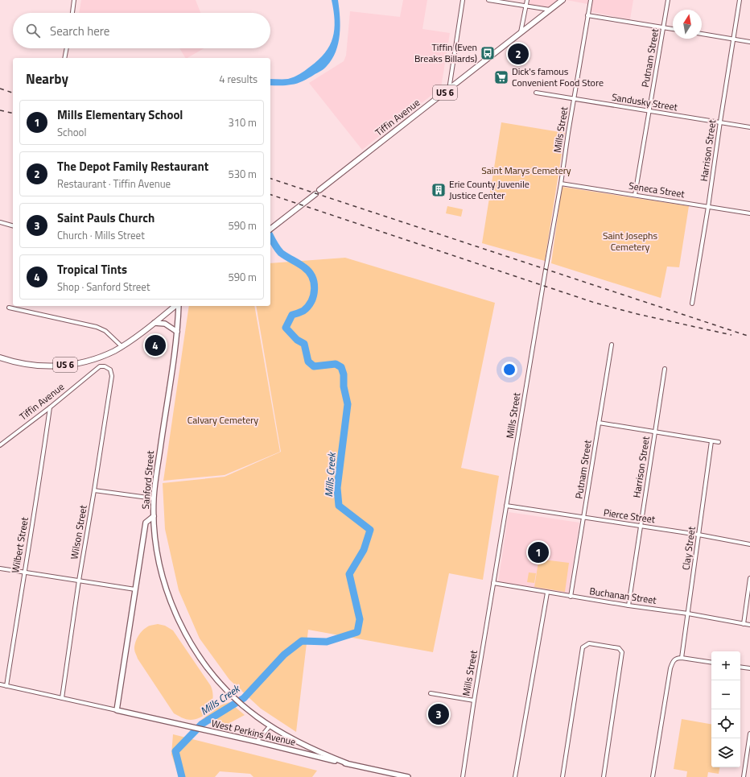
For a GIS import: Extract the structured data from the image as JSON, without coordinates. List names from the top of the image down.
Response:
{
  "streets": {
    "main road": [
      "US 6",
      "Tiffin Avenue",
      "Sanford Street",
      "West Perkins Avenue"
    ],
    "street": [
      "Putnam Street",
      "Sandusky Street",
      "Mills Street",
      "Harrison Street",
      "Seneca Street",
      "Pierce Street",
      "Wilson Street",
      "Wilbert Street",
      "Clay Street",
      "Buchanan Street"
    ]
  },
  "crossings": [
    ["Putnam Street", "Sandusky Street"],
    ["Putnam Street", "Seneca Street"],
    ["Putnam Street", "Pierce Street"],
    ["Putnam Street", "Buchanan Street"],
    ["Sandusky Street", "Mills Street"],
    ["Sandusky Street", "Harrison Street"],
    ["Tiffin Avenue", "Wilson Street"],
    ["Tiffin Avenue", "Wilbert Street"],
    ["Mills Street", "Seneca Street"],
    ["Mills Street", "Pierce Street"],
    ["Mills Street", "Buchanan Street"],
    ["Harrison Street", "Seneca Street"],
    ["Harrison Street", "Pierce Street"],
    ["Harrison Street", "Buchanan Street"],
    ["Sanford Street", "West Perkins Avenue"],
    ["Pierce Street", "Clay Street"],
    ["Wilson Street", "West Perkins Avenue"],
    ["Wilbert Street", "West Perkins Avenue"],
    ["Clay Street", "Buchanan Street"]
  ],
  "water": ["Mills Creek"],
  "parks": ["Saint Marys Cemetery", "Saint Josephs Cemetery", "Calvary Cemetery"],
  "places": {
    "bus stop": ["Tiffin (Even Breaks Billards)"],
    "supermarket": ["Dick's famous Convenient Food Store"],
    "building": ["Erie County Juvenile Justice Center"]
  },
  "north": "top",
  "page": {
    "search": "Search here",
    "pins": [
      "2",
      "4",
      "1",
      "3"
    ],
    "heading": ["Nearby", "4 results"],
    "list": [
      {
        "mark": "1",
        "name": "Mills Elementary School",
        "note": "School",
        "value": "310 m"
      },
      {
        "mark": "2",
        "name": "The Depot Family Restaurant",
        "note": "Restaurant · Tiffin Avenue",
        "value": "530 m"
      },
      {
        "mark": "3",
        "name": "Saint Pauls Church",
        "note": "Church · Mills Street",
        "value": "590 m"
      },
      {
        "mark": "4",
        "name": "Tropical Tints",
        "note": "Shop · Sanford Street",
        "value": "590 m"
      }
    ],
    "map_buttons": ["+", "−"]
  }
}
